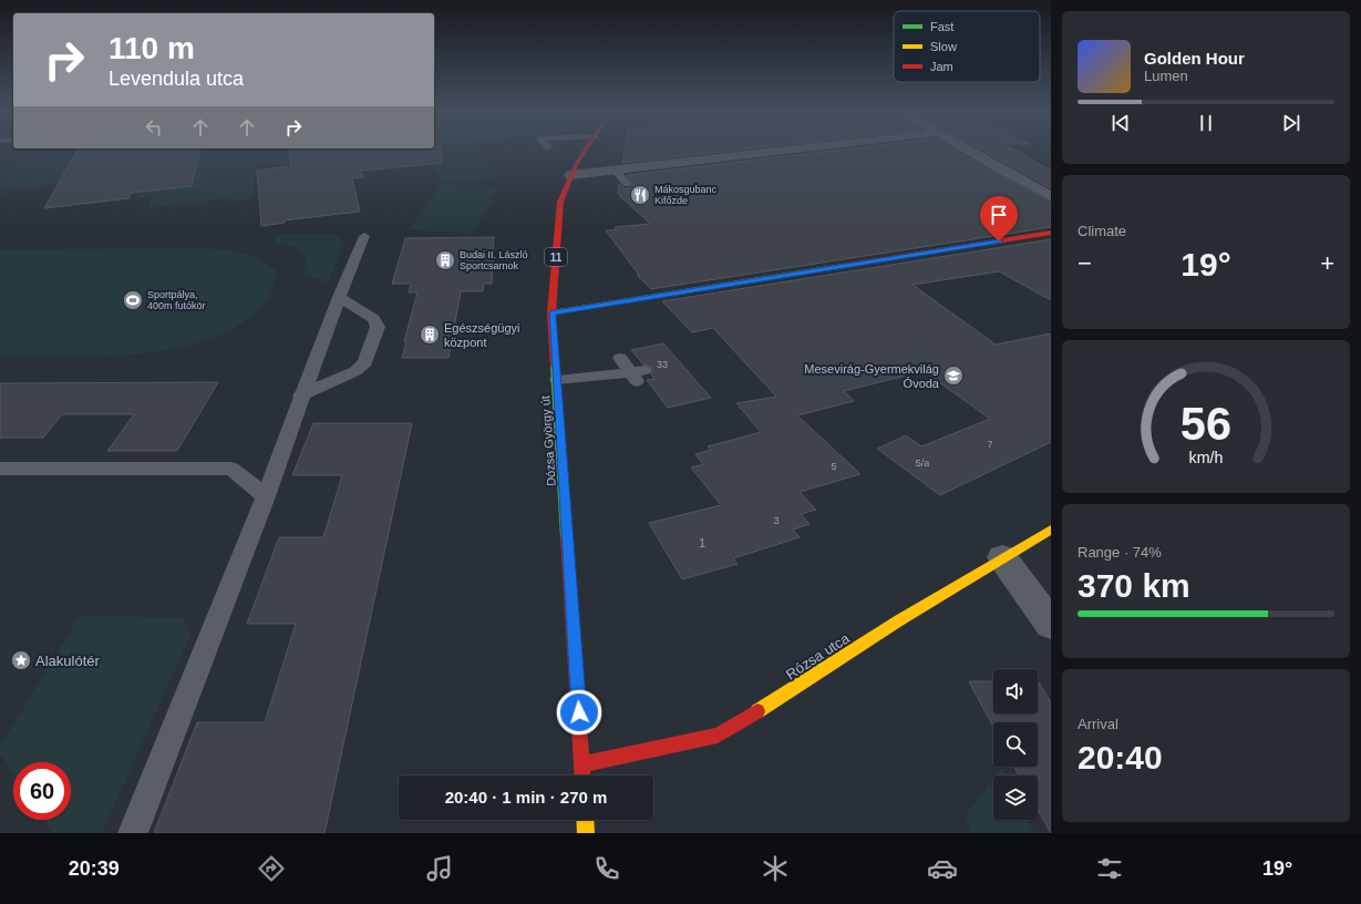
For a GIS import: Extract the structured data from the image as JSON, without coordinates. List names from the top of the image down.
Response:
{
  "streets": {
    "main road": ["11", "Dózsa György út", "Rózsa utca"]
  },
  "crossings": [
    ["Dózsa György út", "Rózsa utca"]
  ],
  "places": {
    "restaurant": ["Mákosgubanc Kifőzde"],
    "building": ["Budai II. László Sportcsarnok", "Egészségügyi központ"],
    "sports": ["Sportpálya, 400m futókör"],
    "school or university": ["Mesevirág-Gyermekvilág Óvoda"],
    "place": ["Alakulótér"]
  },
  "house_numbers": [
    "33",
    "7",
    "5/a",
    "5",
    "3",
    "1"
  ],
  "legend": ["Fast", "Slow", "Jam"],
  "page": {
    "turn": ["110 m", "Levendula utca"],
    "song": ["Golden Hour", "Lumen"],
    "tile": [
      "Climate",
      ["Range · 74%", "370 km"],
      ["Arrival", "20:40"]
    ],
    "heat": ["−", "19°", "+"],
    "limit": "60",
    "trip": "20:40 · 1 min · 270 m",
    "tabs": ["20:39", "19°"],
    "gauge": ["56", "km/h"]
  }
}
